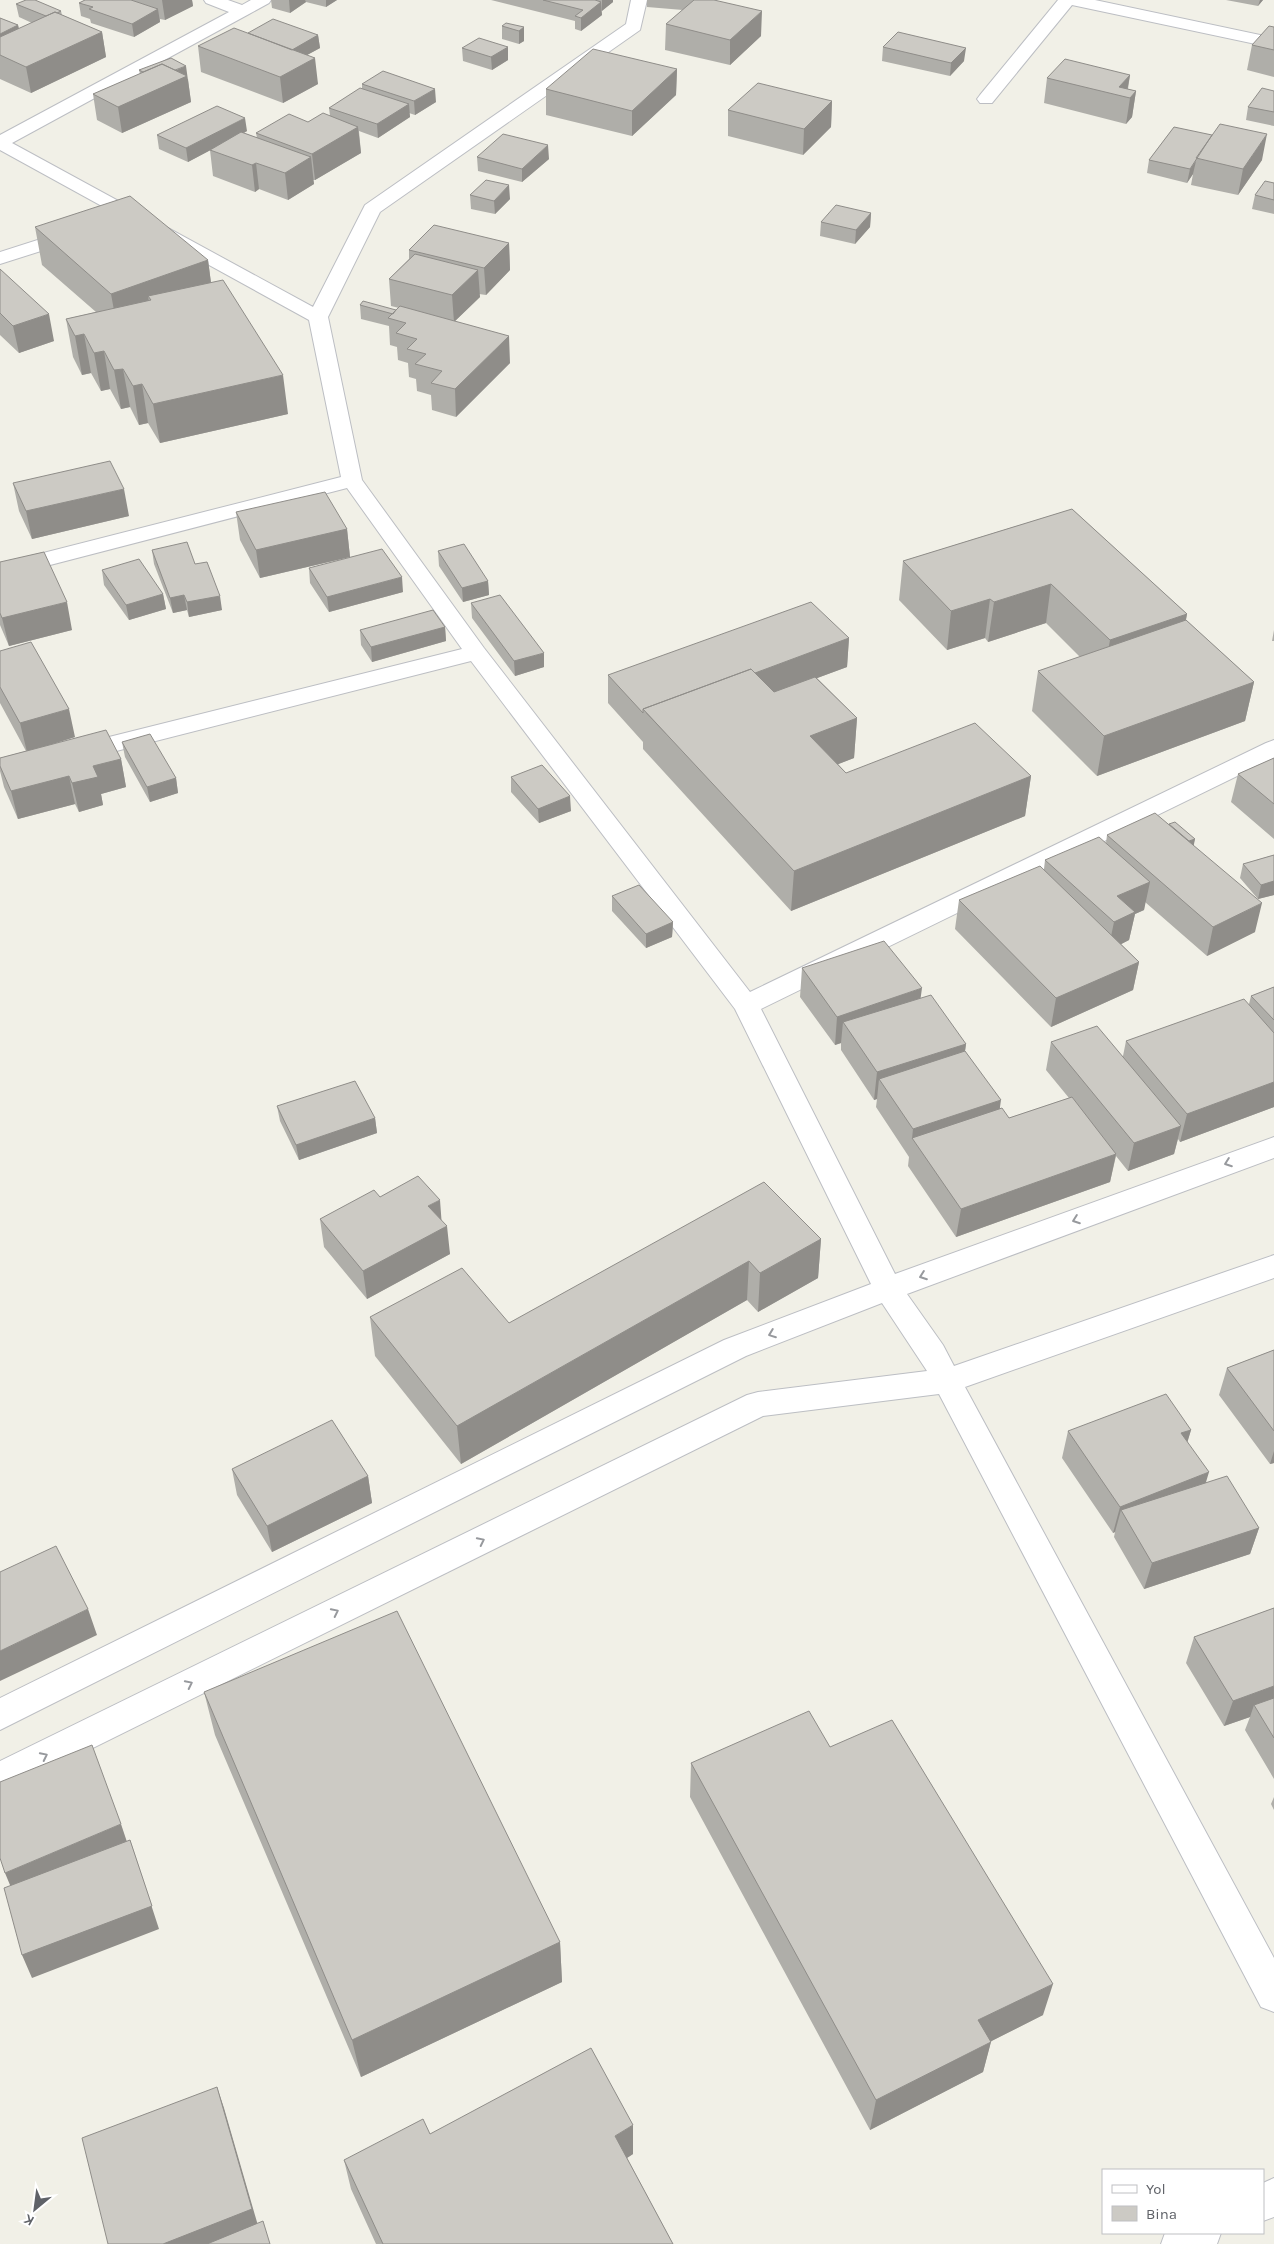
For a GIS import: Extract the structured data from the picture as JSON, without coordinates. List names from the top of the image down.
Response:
{
  "legend": ["Yol", "Bina"],
  "north": "bottom left"
}
